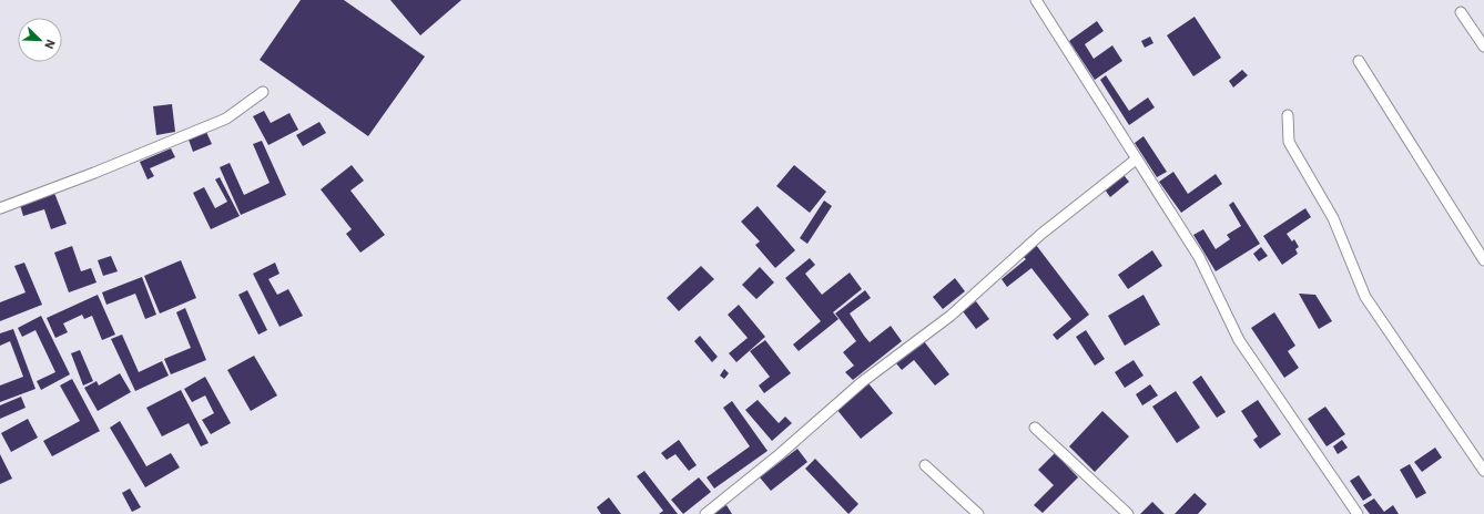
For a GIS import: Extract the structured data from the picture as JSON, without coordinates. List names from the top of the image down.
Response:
{
  "north": "bottom right"
}
